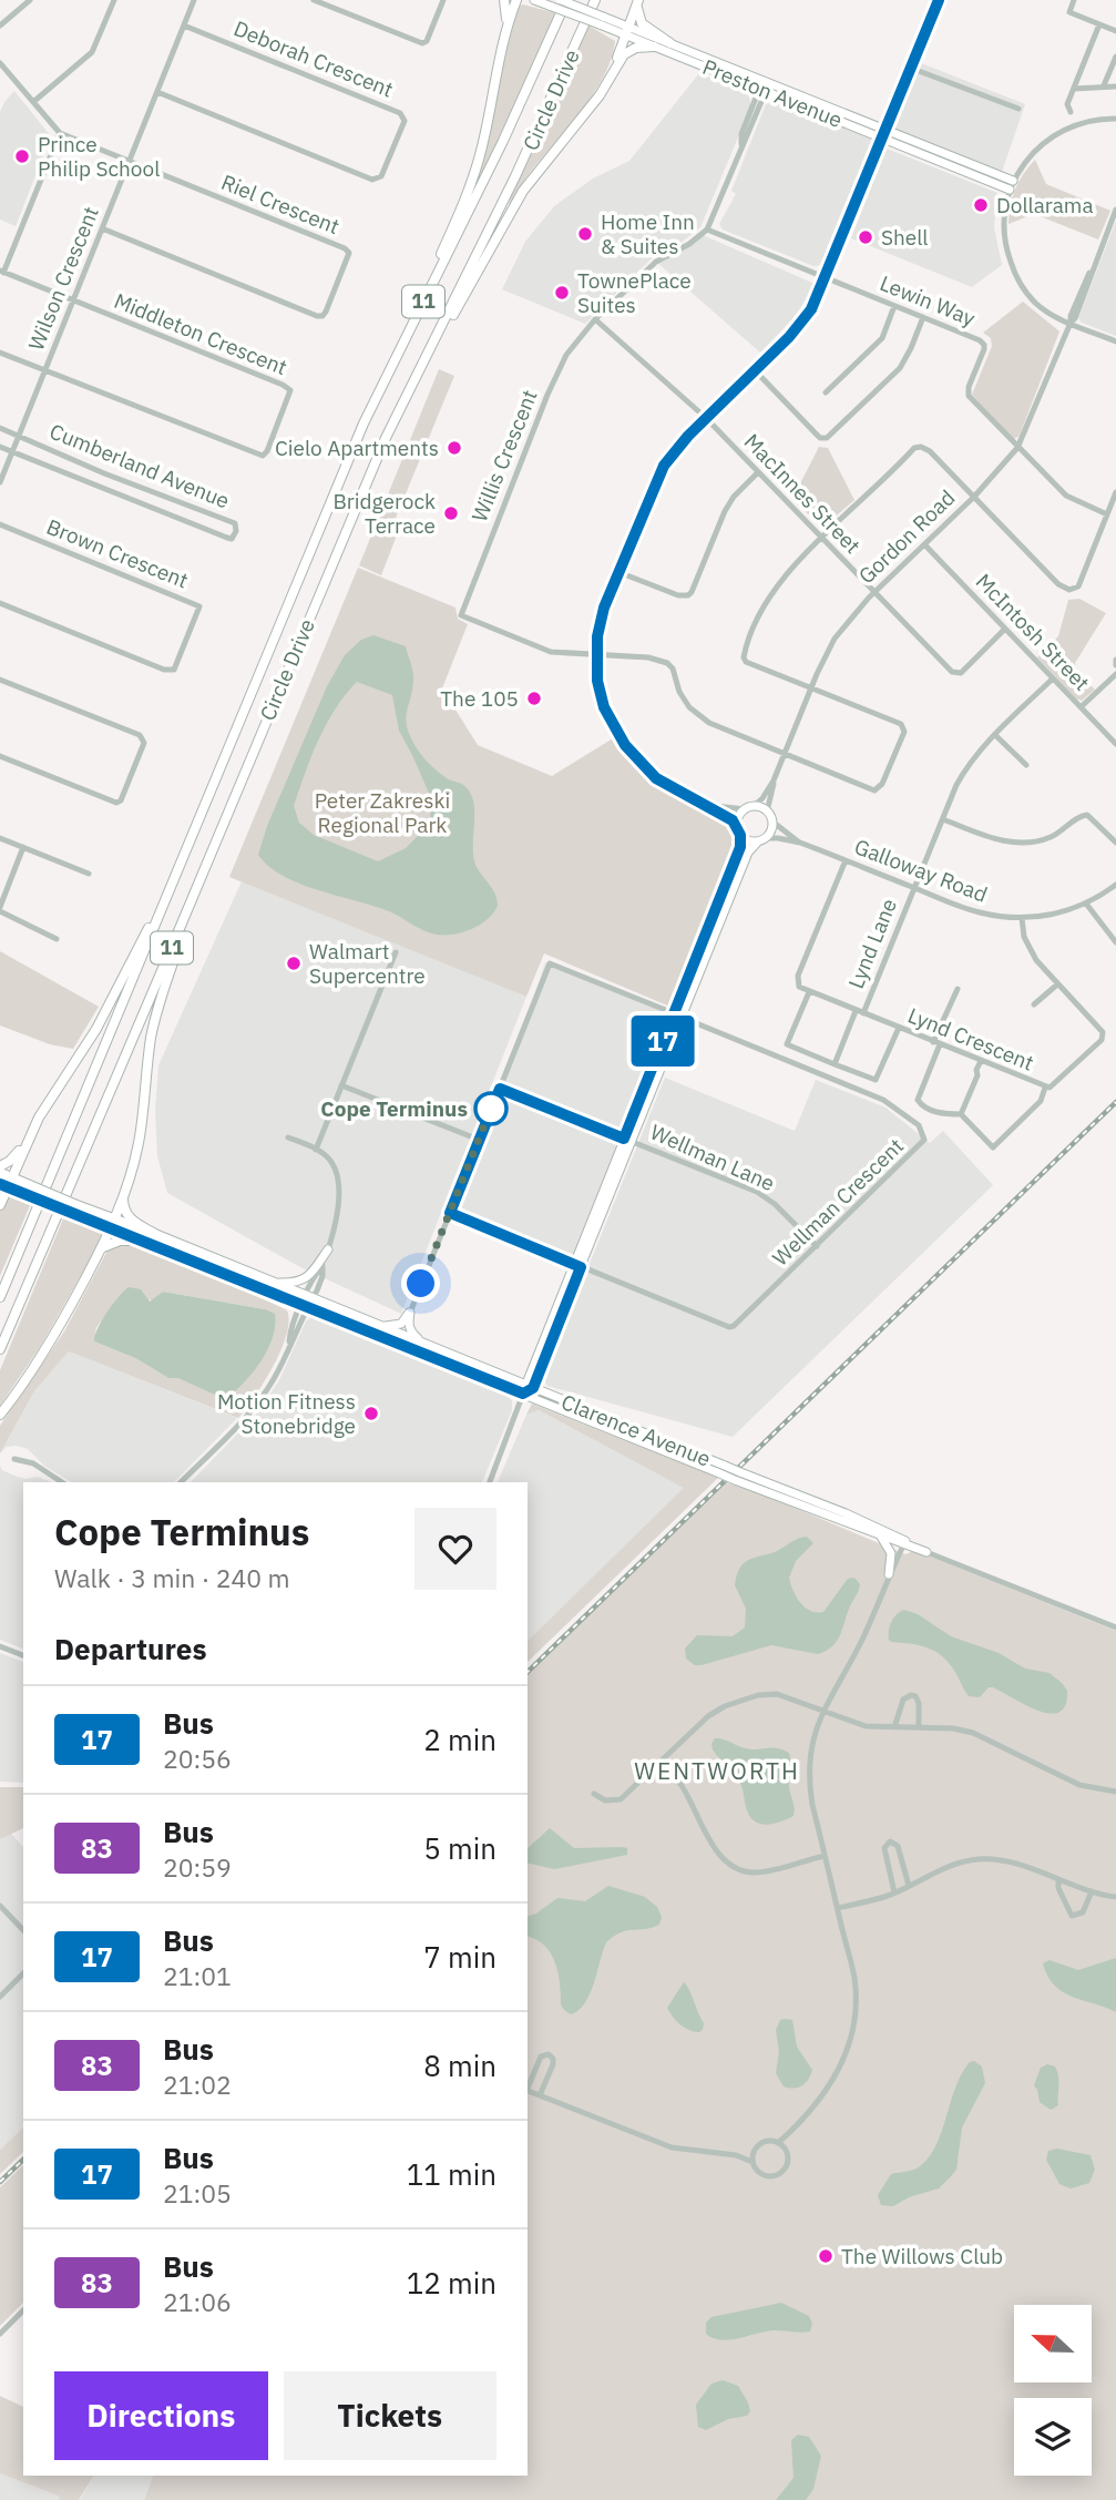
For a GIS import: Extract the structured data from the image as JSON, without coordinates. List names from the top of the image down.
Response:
{
  "streets": {
    "highway": ["Circle Drive", "11"],
    "main road": ["Preston Avenue", "Clarence Avenue"],
    "street": [
      "Deborah Crescent",
      "Riel Crescent",
      "Wilson Crescent",
      "Lewin Way",
      "Middleton Crescent",
      "Willis Crescent",
      "Cumberland Avenue",
      "MacInnes Street",
      "Gordon Road",
      "Brown Crescent",
      "McIntosh Street",
      "Galloway Road",
      "Lynd Lane",
      "Lynd Crescent",
      "Wellman Lane",
      "Wellman Crescent"
    ]
  },
  "crossings": [
    ["Deborah Crescent", "Wilson Crescent"],
    ["Riel Crescent", "Wilson Crescent"],
    ["Wilson Crescent", "Middleton Crescent"],
    ["Wilson Crescent", "Cumberland Avenue"],
    ["Lewin Way", "Gordon Road"],
    ["Willis Crescent", "MacInnes Street"],
    ["MacInnes Street", "Gordon Road"],
    ["MacInnes Street", "McIntosh Street"],
    ["Gordon Road", "McIntosh Street"],
    ["Gordon Road", "Galloway Road"],
    ["McIntosh Street", "Lynd Lane"],
    ["Galloway Road", "Lynd Lane"],
    ["Galloway Road", "Lynd Crescent"],
    ["Lynd Lane", "Lynd Crescent"],
    ["Wellman Lane", "Wellman Crescent"]
  ],
  "districts": ["WENTWORTH"],
  "parks": ["Peter Zakreski Regional Park"],
  "places": [
    "Prince Philip School",
    "Dollarama",
    "Home Inn & Suites",
    "Shell",
    "TownePlace Suites",
    "Cielo Apartments",
    "Bridgerock Terrace",
    "The 105",
    "Walmart Supercentre",
    "Cope Terminus",
    "Motion Fitness Stonebridge",
    "The Willows Club"
  ],
  "lines": ["bus line 17"],
  "north": "left",
  "page": {
    "on_map": "17",
    "heading": [
      ["Cope Terminus", "Walk · 3 min · 240 m"],
      "Departures"
    ],
    "list": [
      {
        "mark": "17",
        "name": "Bus",
        "note": "20:56",
        "value": "2 min"
      },
      {
        "mark": "83",
        "name": "Bus",
        "note": "20:59",
        "value": "5 min"
      },
      {
        "mark": "17",
        "name": "Bus",
        "note": "21:01",
        "value": "7 min"
      },
      {
        "mark": "83",
        "name": "Bus",
        "note": "21:02",
        "value": "8 min"
      },
      {
        "mark": "17",
        "name": "Bus",
        "note": "21:05",
        "value": "11 min"
      },
      {
        "mark": "83",
        "name": "Bus",
        "note": "21:06",
        "value": "12 min"
      }
    ],
    "buttons": ["Directions", "Tickets"]
  }
}
